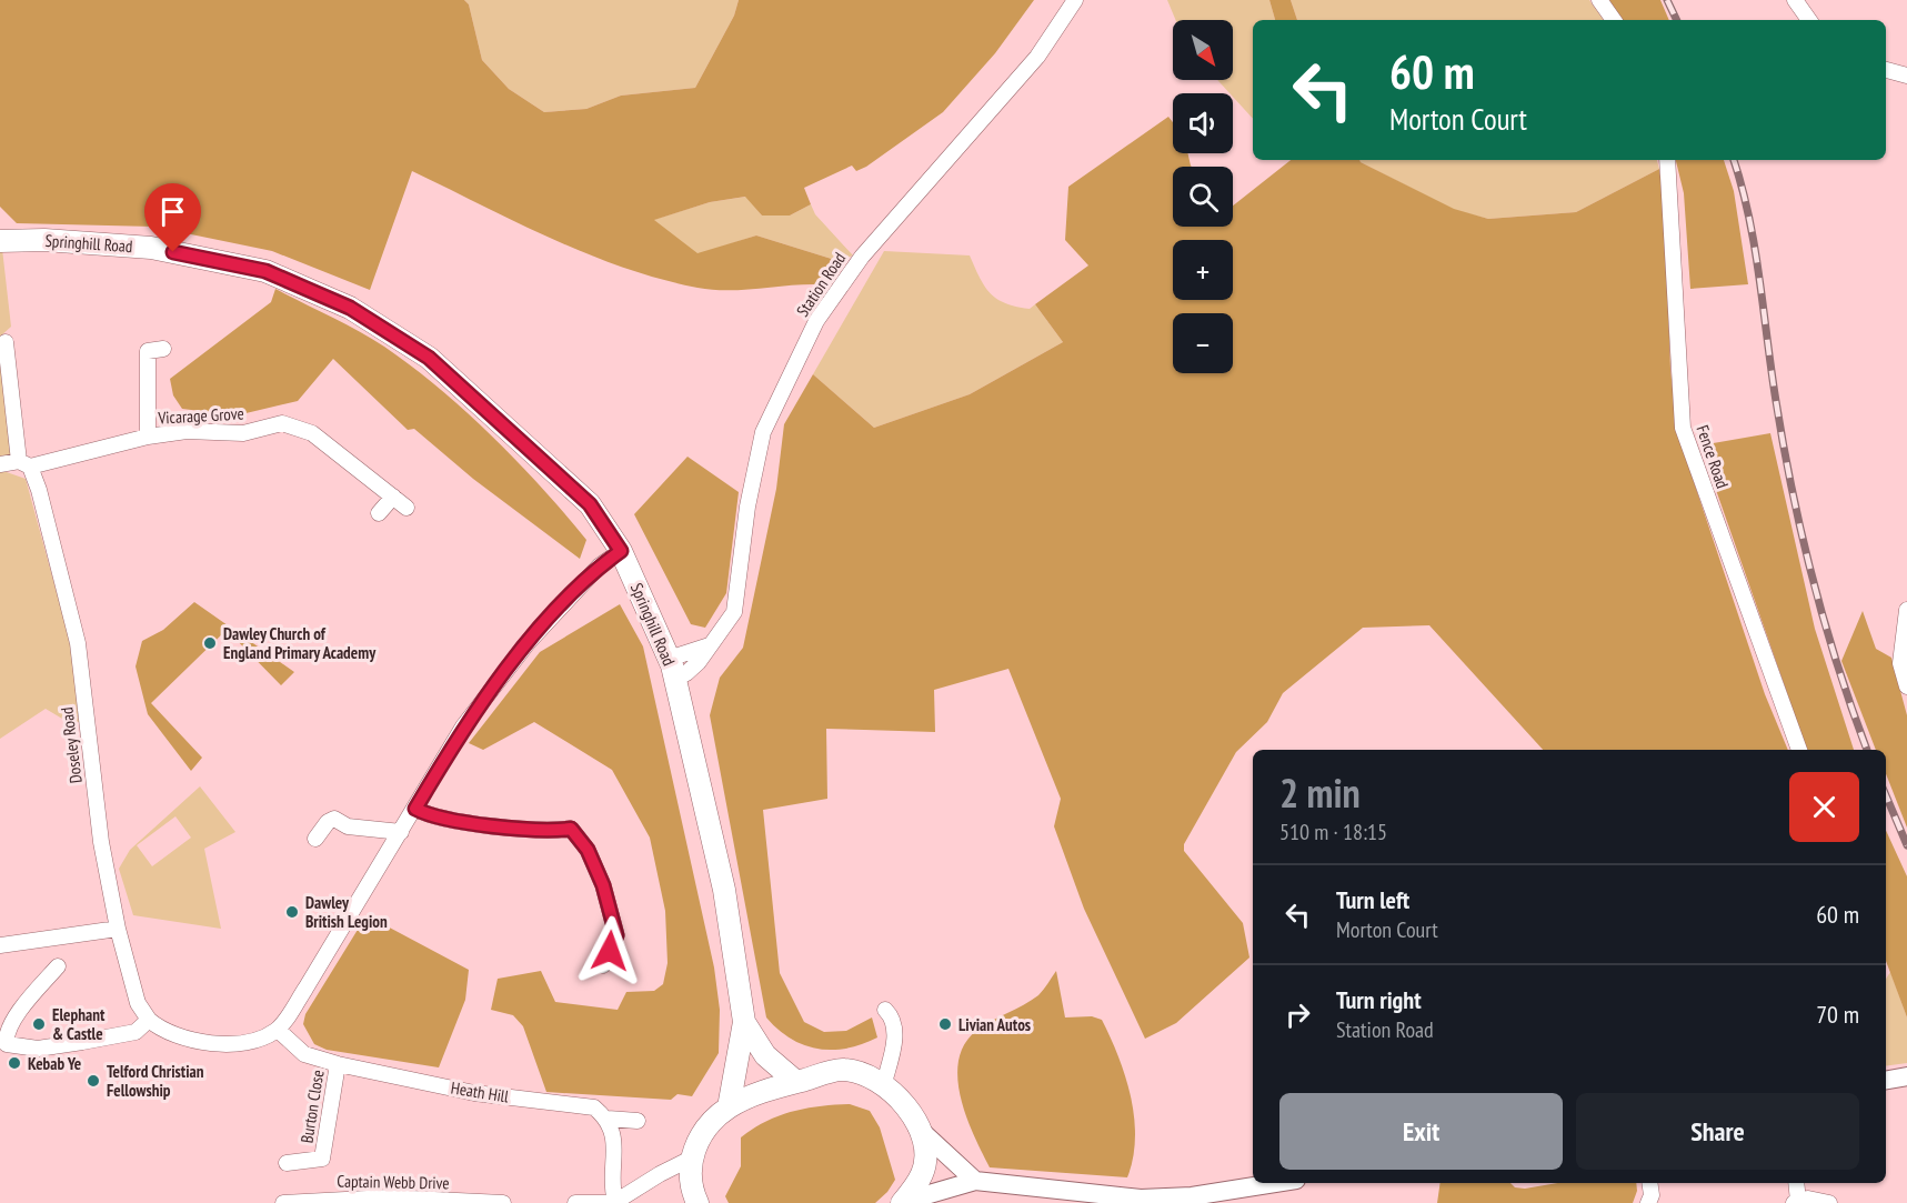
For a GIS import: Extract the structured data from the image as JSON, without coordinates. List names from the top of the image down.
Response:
{
  "streets": {
    "main road": ["Springhill Road"],
    "street": [
      "Station Road",
      "Vicarage Grove",
      "Fence Road",
      "Doseley Road",
      "Heath Hill",
      "Burton Close",
      "Captain Webb Drive"
    ]
  },
  "crossings": [
    ["Springhill Road", "Station Road"],
    ["Vicarage Grove", "Doseley Road"],
    ["Heath Hill", "Burton Close"]
  ],
  "places": [
    "Dawley Church of England Primary Academy",
    "Dawley British Legion",
    "Elephant & Castle",
    "Livian Autos",
    "Kebab Ye",
    "Telford Christian Fellowship"
  ],
  "north": "bottom right",
  "page": {
    "map_buttons": ["+", "−"],
    "turn": ["60 m", "Morton Court"],
    "heading": ["2 min", "510 m · 18:15"],
    "list": [
      {
        "name": "Turn left",
        "note": "Morton Court",
        "value": "60 m"
      },
      {
        "name": "Turn right",
        "note": "Station Road",
        "value": "70 m"
      }
    ],
    "buttons": ["Exit", "Share"]
  }
}
